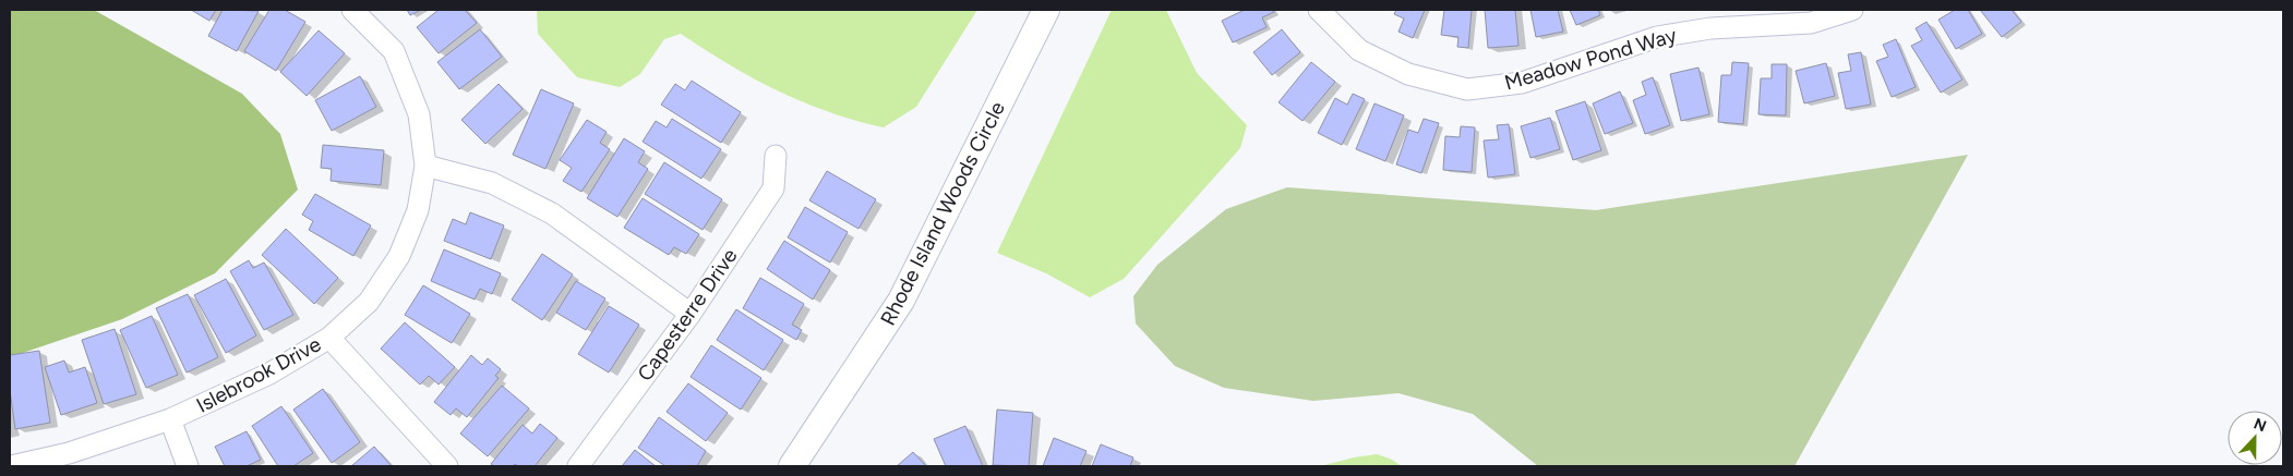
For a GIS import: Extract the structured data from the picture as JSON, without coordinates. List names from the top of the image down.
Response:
{
  "streets": {
    "street": [
      "Meadow Pond Way",
      "Rhode Island Woods Circle",
      "Capesterre Drive",
      "Islebrook Drive"
    ]
  },
  "north": "top"
}
